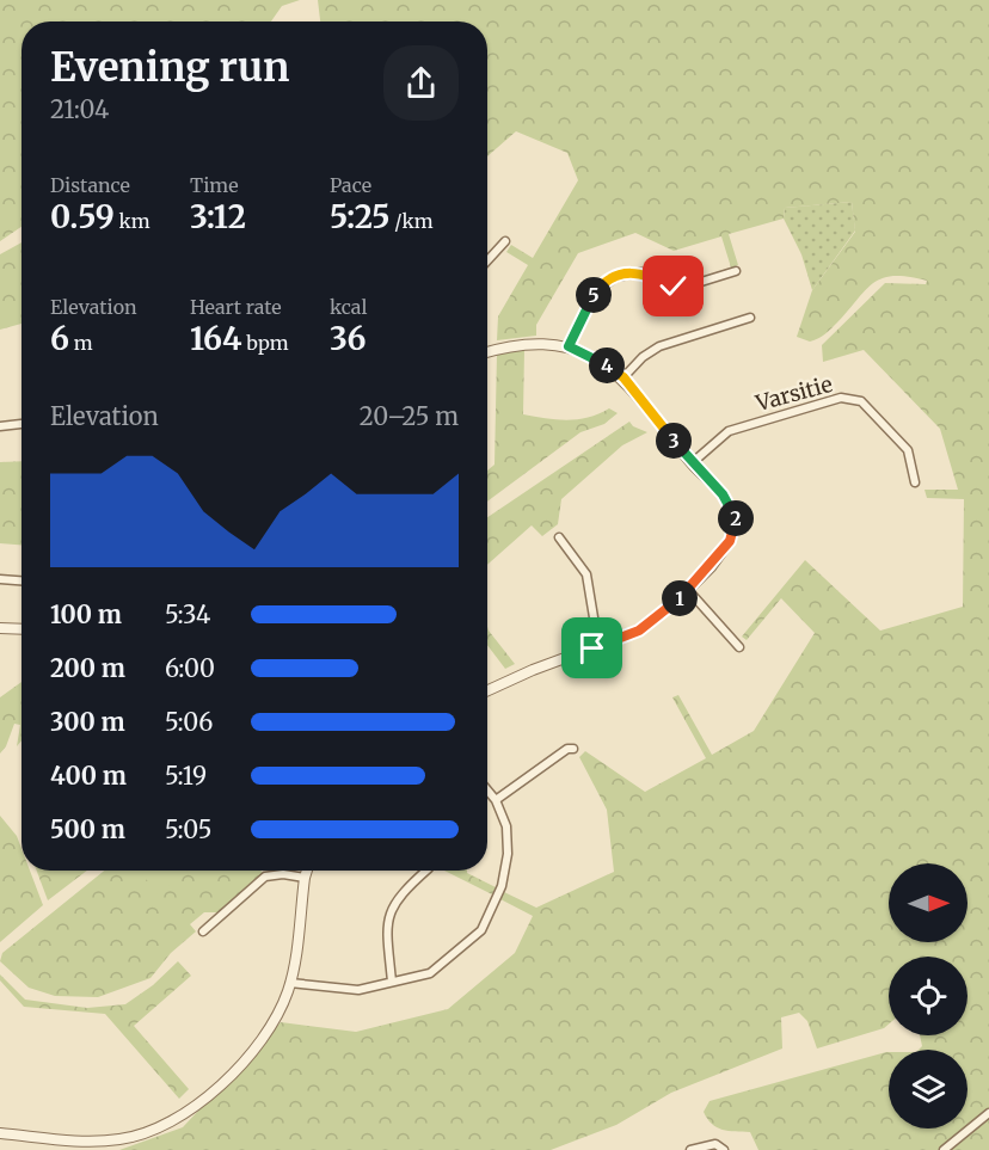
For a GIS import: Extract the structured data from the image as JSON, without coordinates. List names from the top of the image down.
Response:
{
  "streets": {
    "street": ["Varsitie"]
  },
  "north": "right",
  "page": {
    "heading": ["Evening run", "21:04"],
    "stats": [
      ["Distance", "0.59 km"],
      ["Time", "3:12"],
      ["Pace", "5:25 /km"],
      ["Elevation", "6 m"],
      ["Heart rate", "164 bpm"],
      ["kcal", "36"]
    ],
    "pins": [
      "5",
      "4",
      "3",
      "2",
      "1"
    ],
    "chart": ["Elevation", "20–25 m"],
    "list": [
      {
        "name": "100 m",
        "note": "5:34"
      },
      {
        "name": "200 m",
        "note": "6:00"
      },
      {
        "name": "300 m",
        "note": "5:06"
      },
      {
        "name": "400 m",
        "note": "5:19"
      },
      {
        "name": "500 m",
        "note": "5:05"
      }
    ]
  }
}
